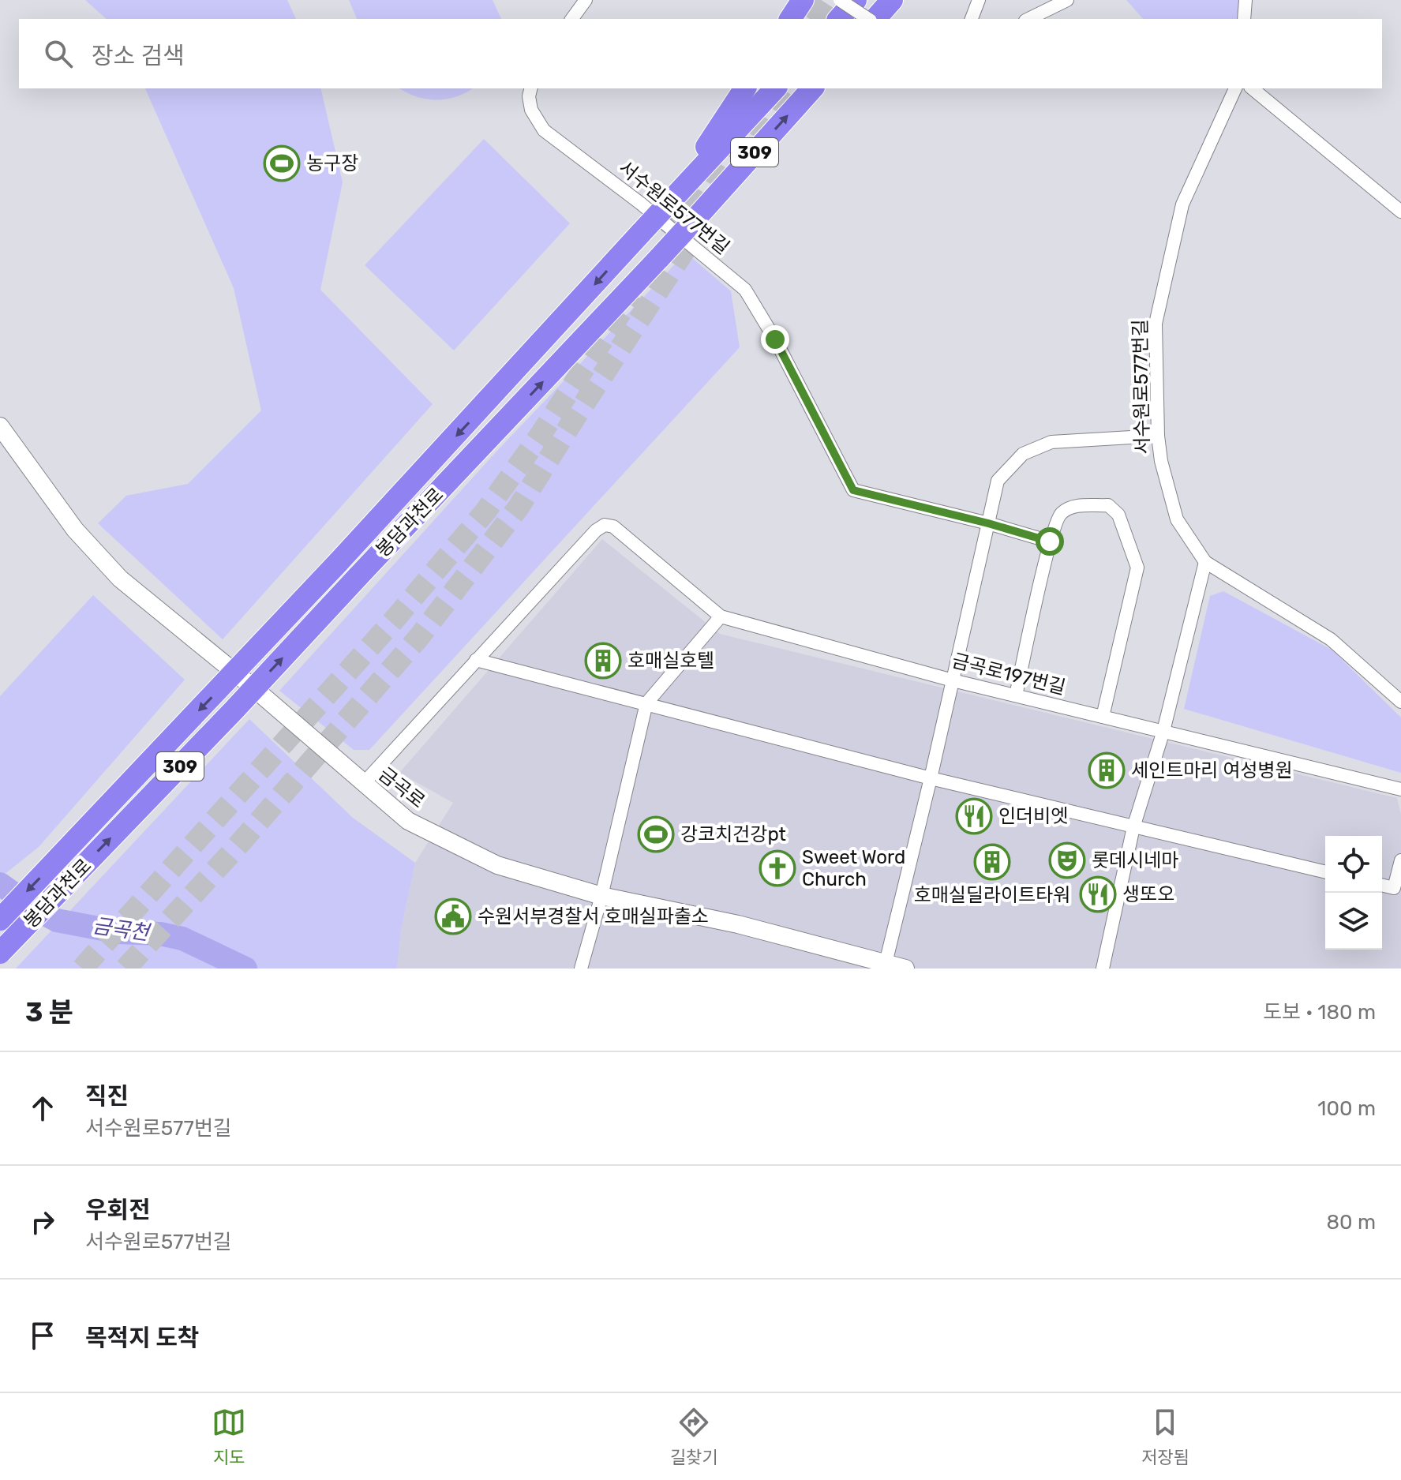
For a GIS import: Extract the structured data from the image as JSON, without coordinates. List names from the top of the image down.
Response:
{
  "streets": {
    "highway": ["309", "봉담과천로"],
    "main road": ["금곡로"],
    "street": ["서수원로577번길", "금곡로197번길"]
  },
  "water": ["금곡천"],
  "places": {
    "sports": ["농구장", "강코치건강pt"],
    "building": ["호매실호텔", "세인트마리 여성병원", "호매실딜라이트타워"],
    "restaurant": ["인더비엣", "생또오"],
    "theatre": ["롯데시네마"],
    "church": ["Sweet Word Church"],
    "public building": ["수원서부경찰서 호매실파출소"]
  },
  "page": {
    "search": "장소 검색",
    "heading": ["3 분", "도보 · 180 m"],
    "list": [
      ["직진", "서수원로577번길", "100 m"],
      ["우회전", "서수원로577번길", "80 m"],
      "목적지 도착"
    ],
    "nav": ["지도", "길찾기", "저장됨"]
  }
}
